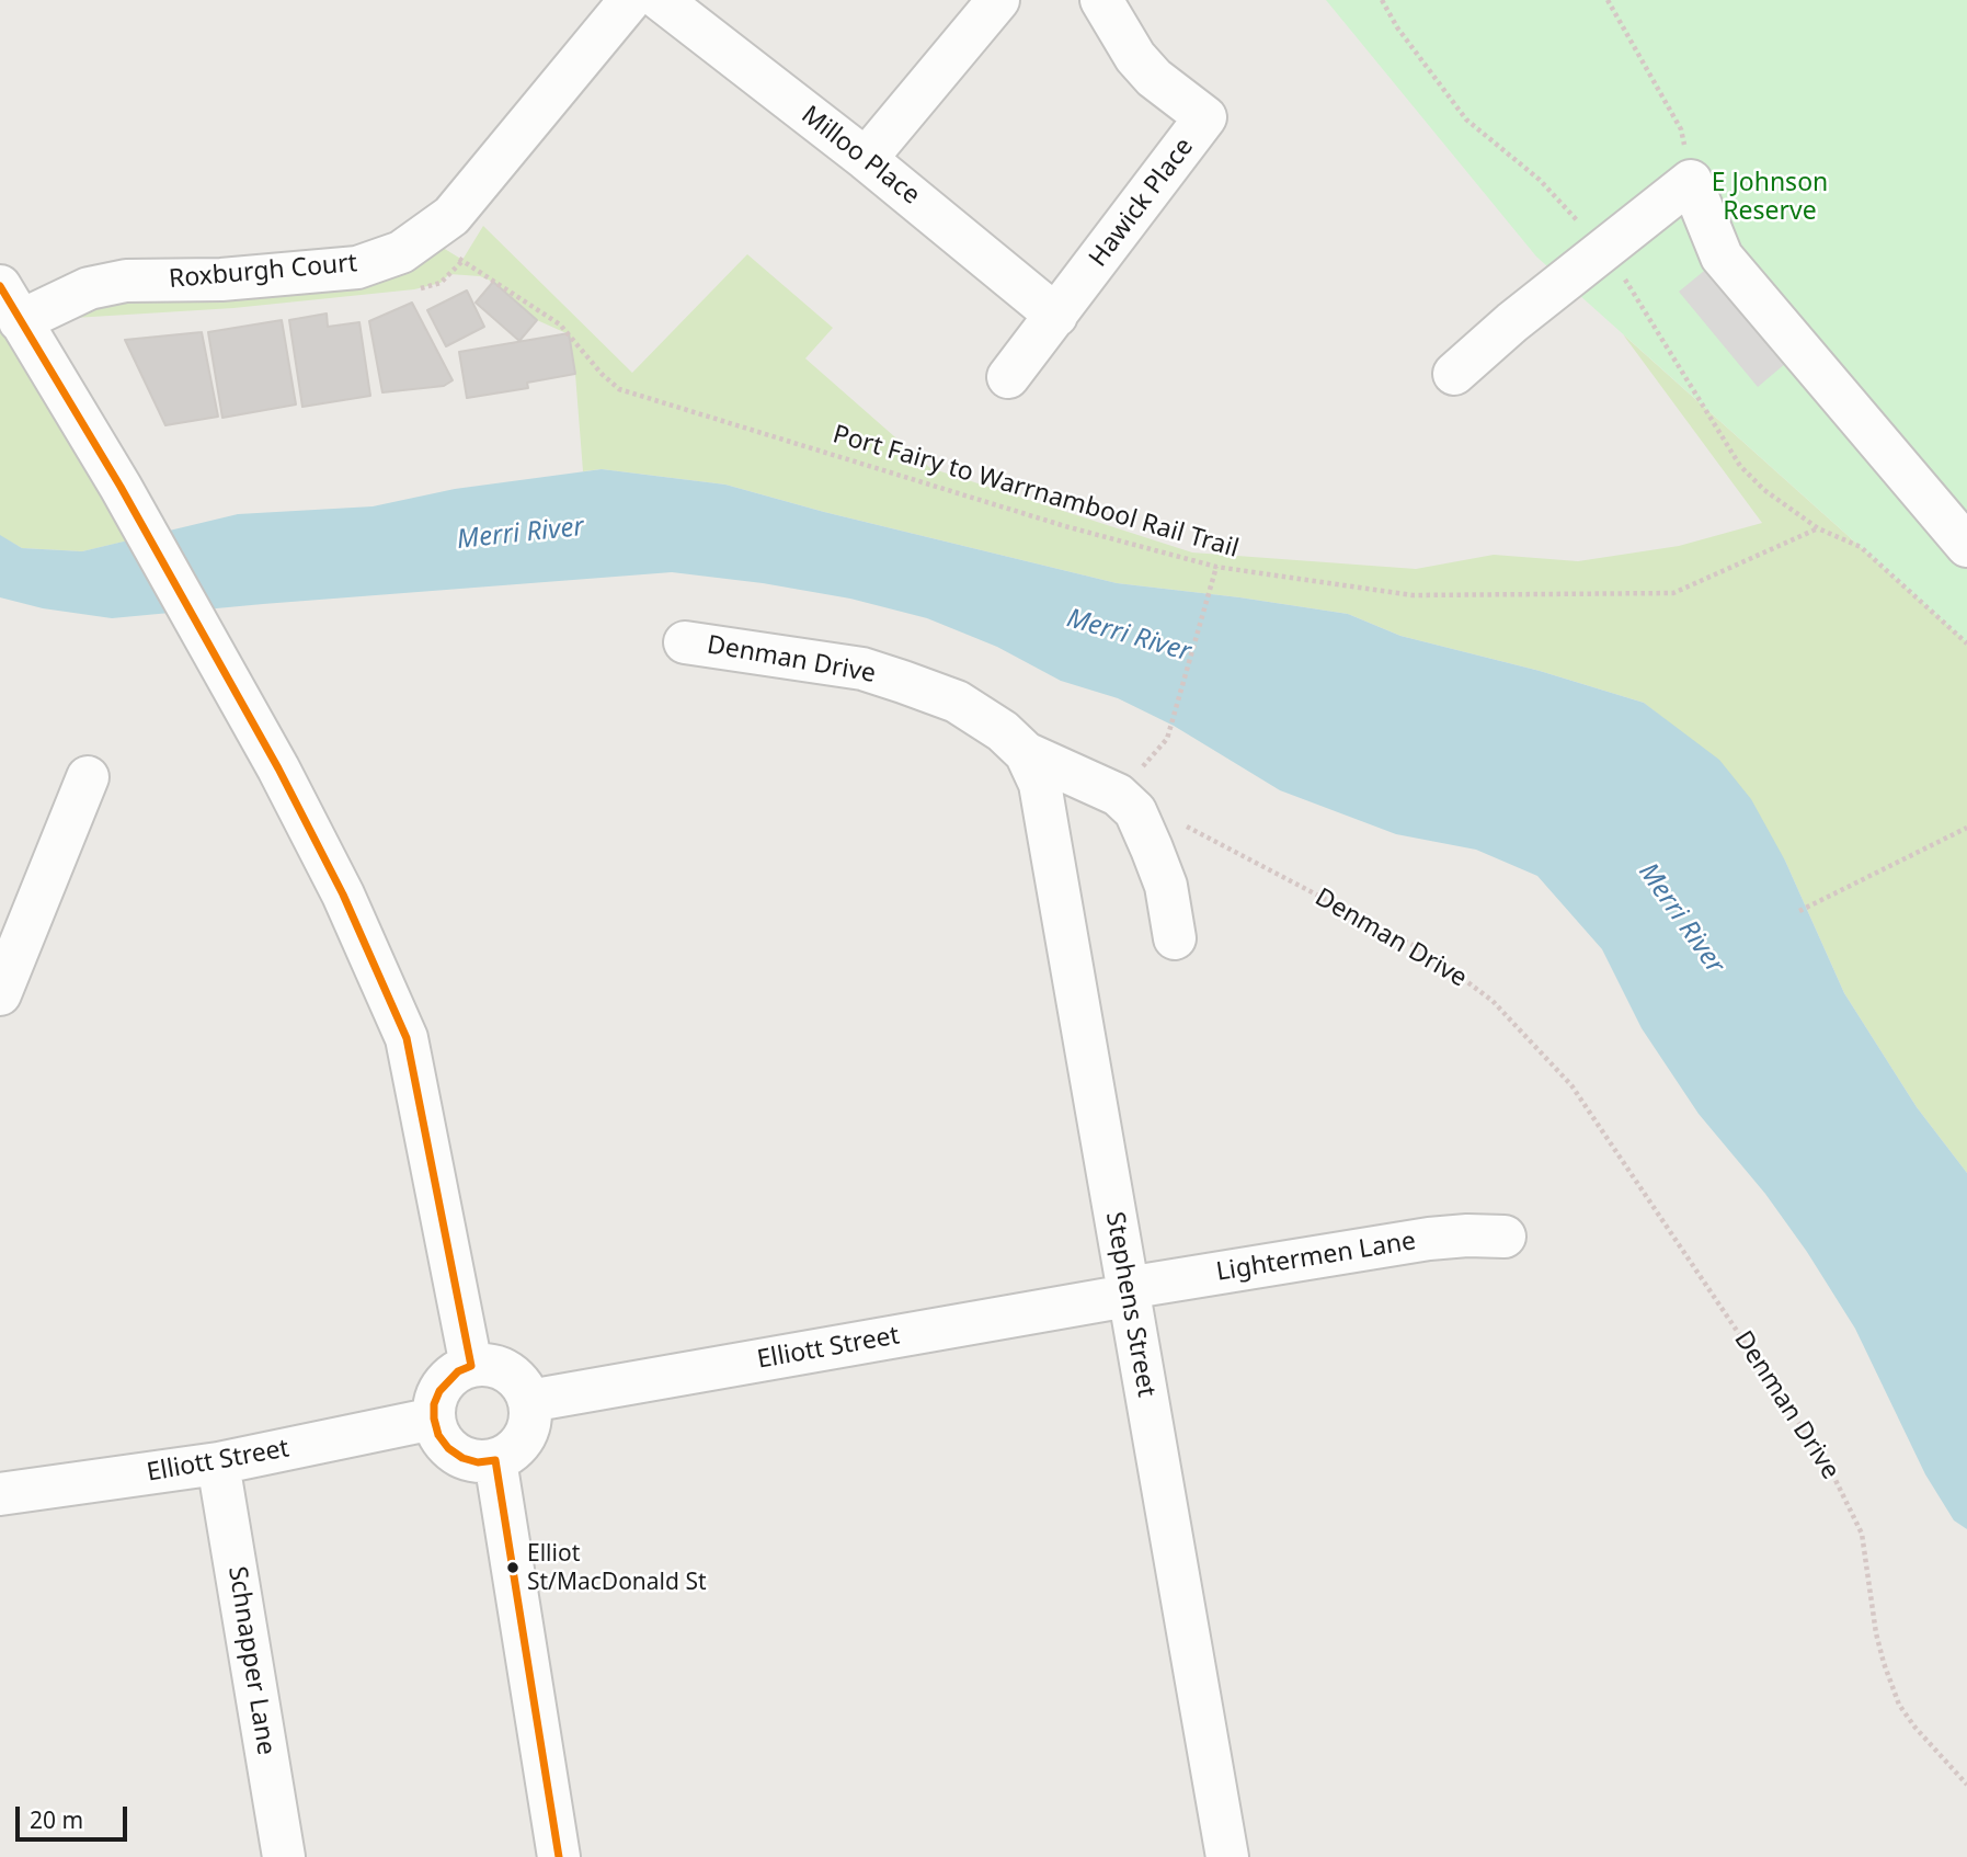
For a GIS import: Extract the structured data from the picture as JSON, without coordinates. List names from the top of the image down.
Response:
{
  "streets": {
    "street": [
      "Milloo Place",
      "Hawick Place",
      "Roxburgh Court",
      "Denman Drive",
      "Lightermen Lane",
      "Stephens Street",
      "Elliott Street",
      "Schnapper Lane"
    ],
    "path": ["Port Fairy to Warrnambool Rail Trail"]
  },
  "crossings": [
    ["Milloo Place", "Hawick Place"],
    ["Denman Drive", "Stephens Street"],
    ["Lightermen Lane", "Stephens Street"],
    ["Lightermen Lane", "Elliott Street"],
    ["Stephens Street", "Elliott Street"],
    ["Elliott Street", "Schnapper Lane"]
  ],
  "water": ["Merri River"],
  "parks": ["E Johnson Reserve"],
  "places": ["Elliot St/MacDonald St"],
  "scale_bar": "20 m"
}
